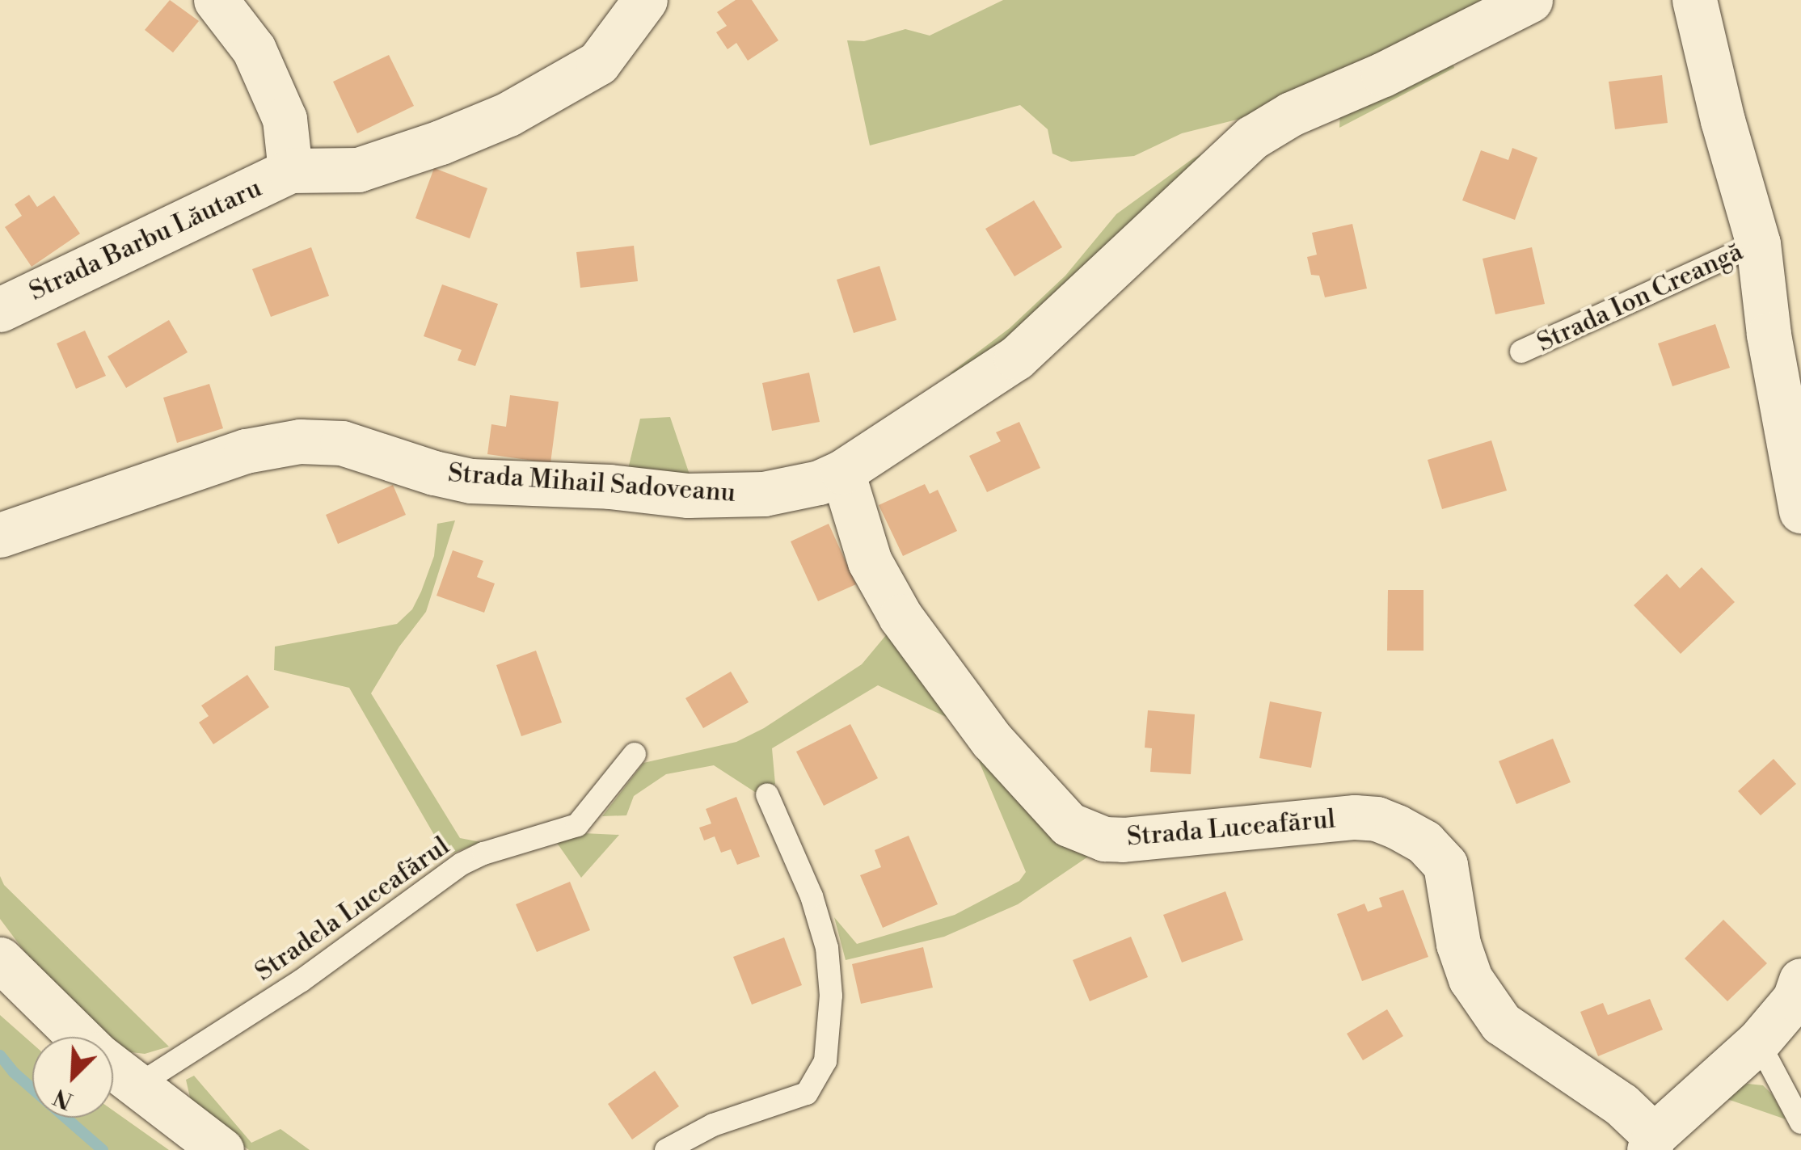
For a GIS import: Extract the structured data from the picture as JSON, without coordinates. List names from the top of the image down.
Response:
{
  "streets": {
    "street": [
      "Strada Barbu Lăutaru",
      "Strada Ion Creangă",
      "Strada Mihail Sadoveanu",
      "Strada Luceafărul"
    ],
    "lane": ["Stradela Luceafărul"]
  },
  "crossings": [
    ["Strada Mihail Sadoveanu", "Strada Luceafărul"]
  ],
  "north": "bottom left"
}
